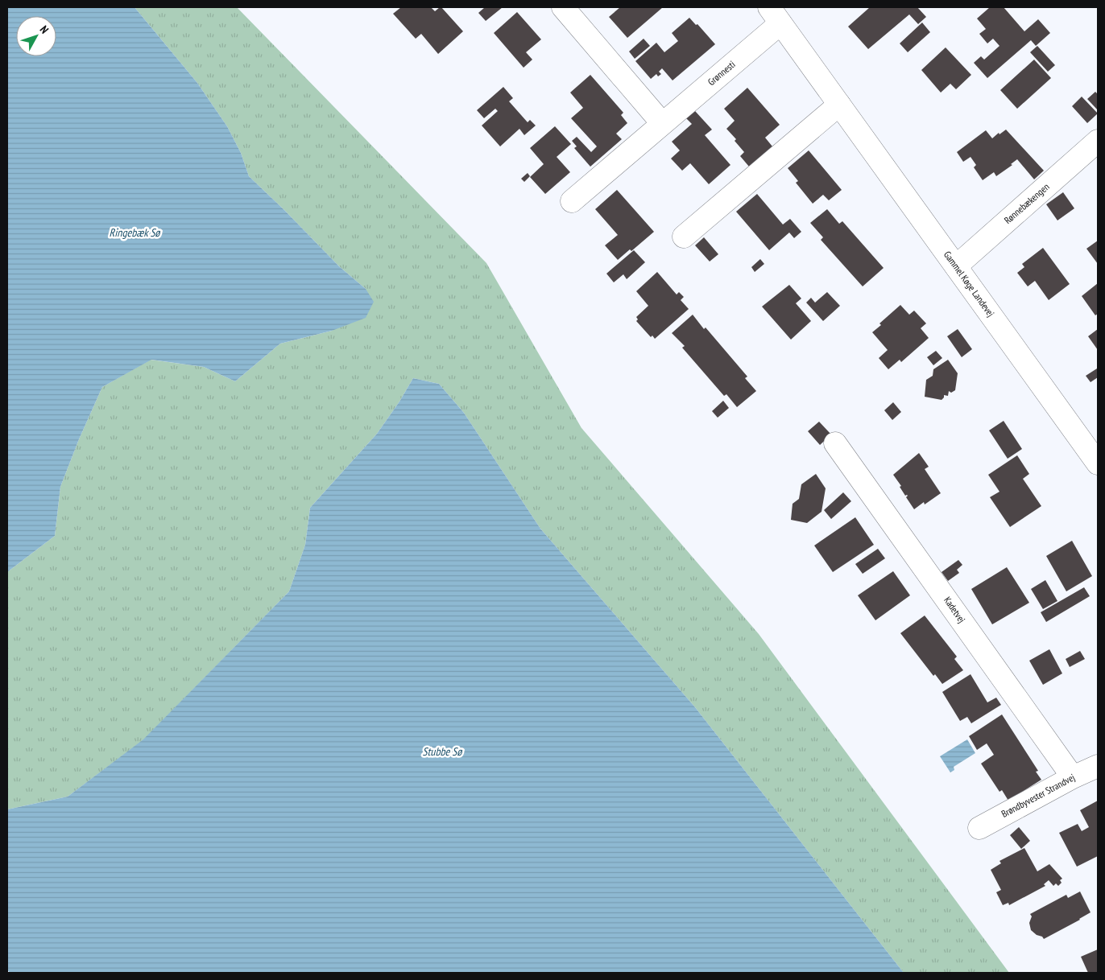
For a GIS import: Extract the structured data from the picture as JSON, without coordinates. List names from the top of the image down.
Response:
{
  "streets": {
    "street": [
      "Grønnesti",
      "Rønnebækengen",
      "Gammel Køge Landevej",
      "Kadetvej",
      "Brøndbyvester Strandvej"
    ]
  },
  "crossings": [
    ["Grønnesti", "Gammel Køge Landevej"],
    ["Rønnebækengen", "Gammel Køge Landevej"],
    ["Kadetvej", "Brøndbyvester Strandvej"]
  ],
  "water": ["Ringebæk Sø", "Stubbe Sø"],
  "north": "top right"
}
